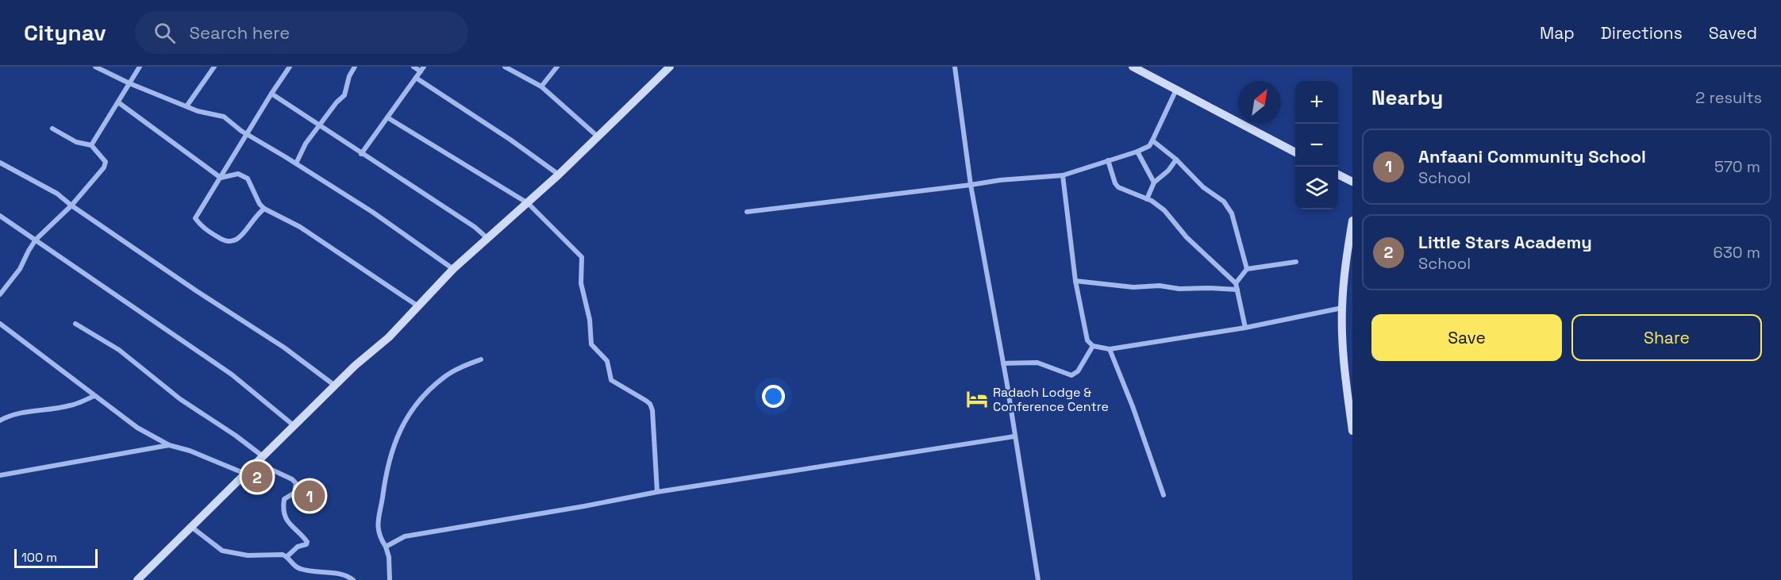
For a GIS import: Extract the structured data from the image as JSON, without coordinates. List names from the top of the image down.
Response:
{
  "places": {
    "hotel": ["Radach Lodge & Conference Centre"]
  },
  "scale_bar": "100 m",
  "north": "top right",
  "page": {
    "header": "Citynav",
    "search": "Search here",
    "nav": ["Map", "Directions", "Saved"],
    "heading": ["Nearby", "2 results"],
    "map_buttons": ["+", "−"],
    "list": [
      {
        "mark": "1",
        "name": "Anfaani Community School",
        "note": "School",
        "value": "570 m"
      },
      {
        "mark": "2",
        "name": "Little Stars Academy",
        "note": "School",
        "value": "630 m"
      }
    ],
    "buttons": ["Save", "Share"],
    "pins": ["2", "1"],
    "scale": "100 m"
  }
}
